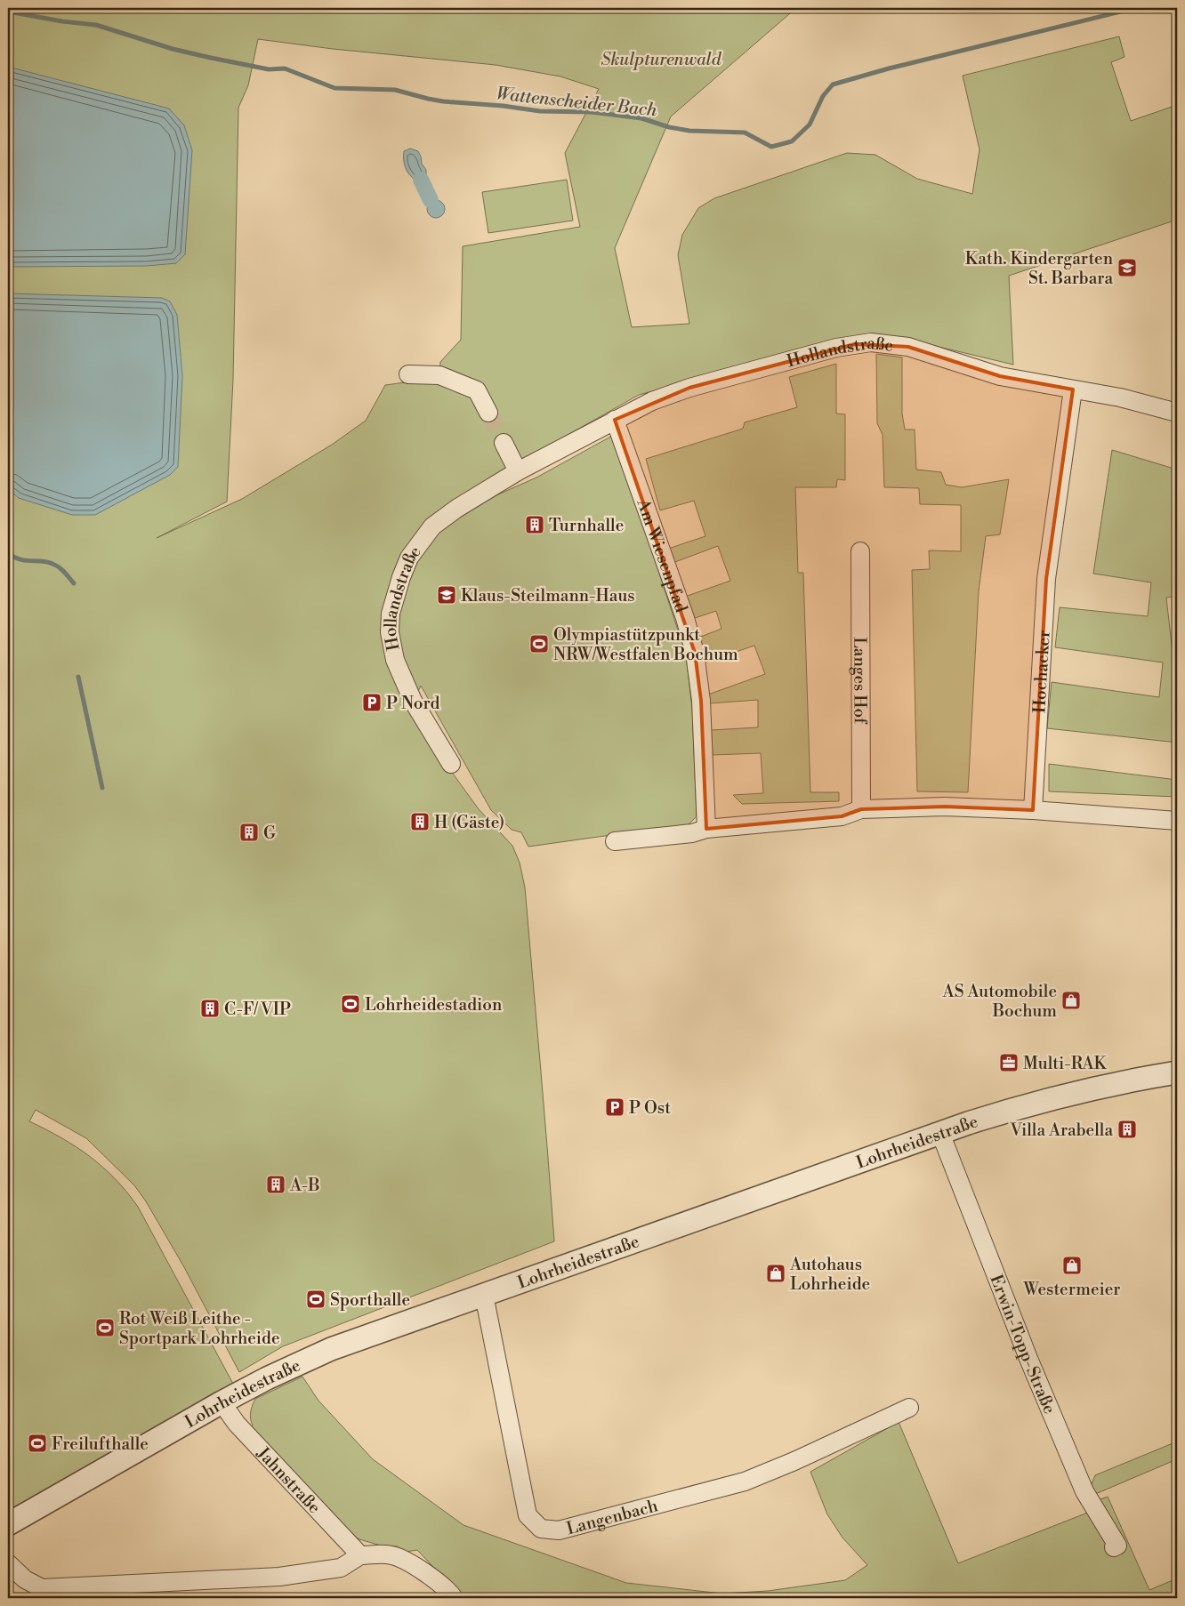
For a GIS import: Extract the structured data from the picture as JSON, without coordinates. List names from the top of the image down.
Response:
{
  "streets": {
    "street": [
      "Hollandstraße",
      "Am Wiesenpfad",
      "Hochacker",
      "Langes Hof",
      "Lohrheidestraße",
      "Erwin-Topp-Straße",
      "Jahnstraße",
      "Langenbach"
    ]
  },
  "crossings": [
    ["Hollandstraße", "Am Wiesenpfad"],
    ["Hollandstraße", "Hochacker"],
    ["Lohrheidestraße", "Erwin-Topp-Straße"],
    ["Lohrheidestraße", "Jahnstraße"],
    ["Lohrheidestraße", "Langenbach"]
  ],
  "water": ["Wattenscheider Bach"],
  "parks": ["Skulpturenwald"],
  "places": {
    "school or university": ["Kath. Kindergarten St. Barbara", "Klaus-Steilmann-Haus"],
    "building": [
      "Turnhalle",
      "H (Gäste)",
      "G",
      "C-F/ VIP",
      "Villa Arabella",
      "A-B"
    ],
    "sports": [
      "Olympiastützpunkt NRW/Westfalen Bochum",
      "Lohrheidestadion",
      "Sporthalle",
      "Rot Weiß Leithe - Sportpark Lohrheide",
      "Freilufthalle"
    ],
    "parking": ["P Nord", "P Ost"],
    "shop": ["AS Automobile Bochum", "Westermeier", "Autohaus Lohrheide"],
    "office": ["Multi-RAK"]
  }
}
